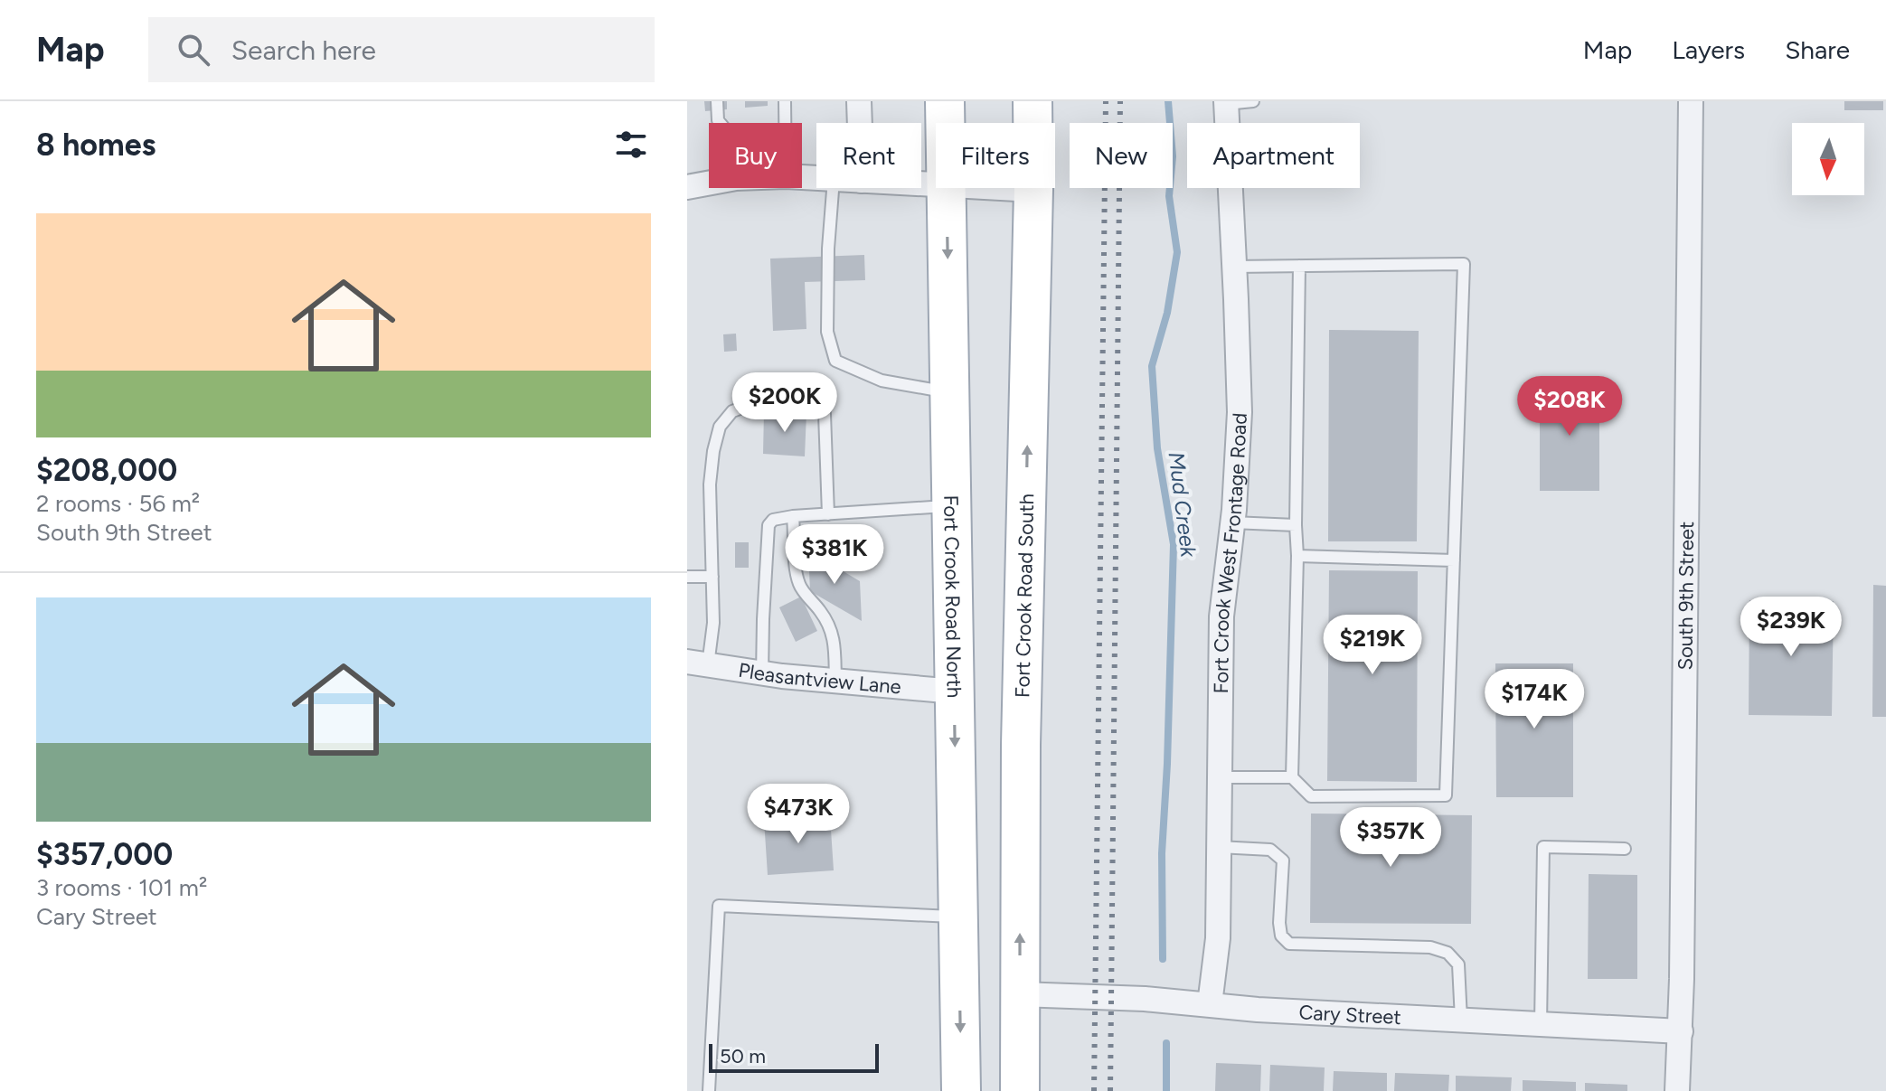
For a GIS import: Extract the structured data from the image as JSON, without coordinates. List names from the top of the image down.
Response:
{
  "streets": {
    "main road": ["Fort Crook Road South", "Fort Crook Road North"],
    "street": [
      "Fort Crook West Frontage Road",
      "South 9th Street",
      "Pleasantview Lane",
      "Cary Street"
    ]
  },
  "crossings": [
    ["Fort Crook West Frontage Road", "Cary Street"],
    ["Fort Crook Road South", "Cary Street"],
    ["Fort Crook Road North", "Pleasantview Lane"],
    ["South 9th Street", "Cary Street"]
  ],
  "one_way": ["Fort Crook Road South", "Fort Crook Road North"],
  "water": ["Mud Creek"],
  "scale_bar": "50 m",
  "north": "bottom",
  "page": {
    "header": "Map",
    "search": "Search here",
    "nav": ["Map", "Layers", "Share"],
    "heading": "8 homes",
    "chip": [
      "Buy",
      "Rent",
      "Filters",
      "New",
      "Apartment"
    ],
    "list": [
      {
        "name": "$208,000",
        "note": "2 rooms · 56 m² · South 9th Street"
      },
      {
        "name": "$357,000",
        "note": "3 rooms · 101 m² · Cary Street"
      }
    ],
    "price": [
      "$200K",
      "$208K",
      "$381K",
      "$239K",
      "$219K",
      "$174K",
      "$473K",
      "$357K"
    ],
    "scale": "50 m"
  }
}
